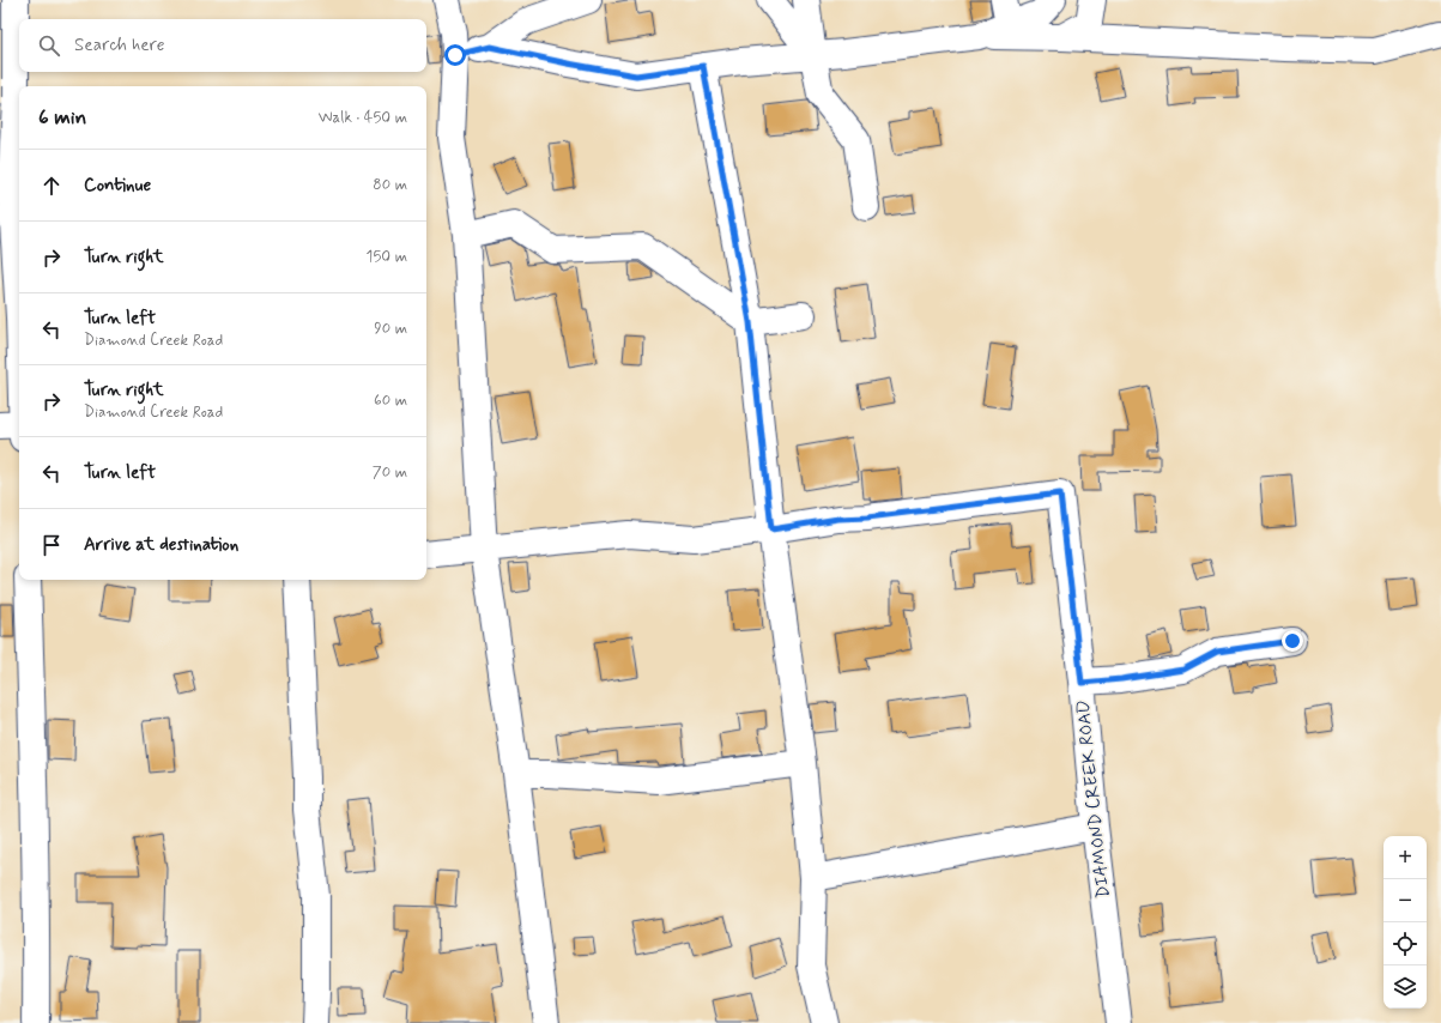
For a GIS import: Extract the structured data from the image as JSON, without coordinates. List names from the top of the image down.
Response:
{
  "streets": {
    "street": ["DIAMOND CREEK ROAD"]
  },
  "page": {
    "search": "Search here",
    "heading": ["6 min", "Walk · 450 m"],
    "list": [
      ["Continue", "80 m"],
      ["Turn right", "150 m"],
      ["Turn left", "Diamond Creek Road", "90 m"],
      ["Turn right", "Diamond Creek Road", "60 m"],
      ["Turn left", "70 m"],
      "Arrive at destination"
    ],
    "map_buttons": ["+", "−"]
  }
}
